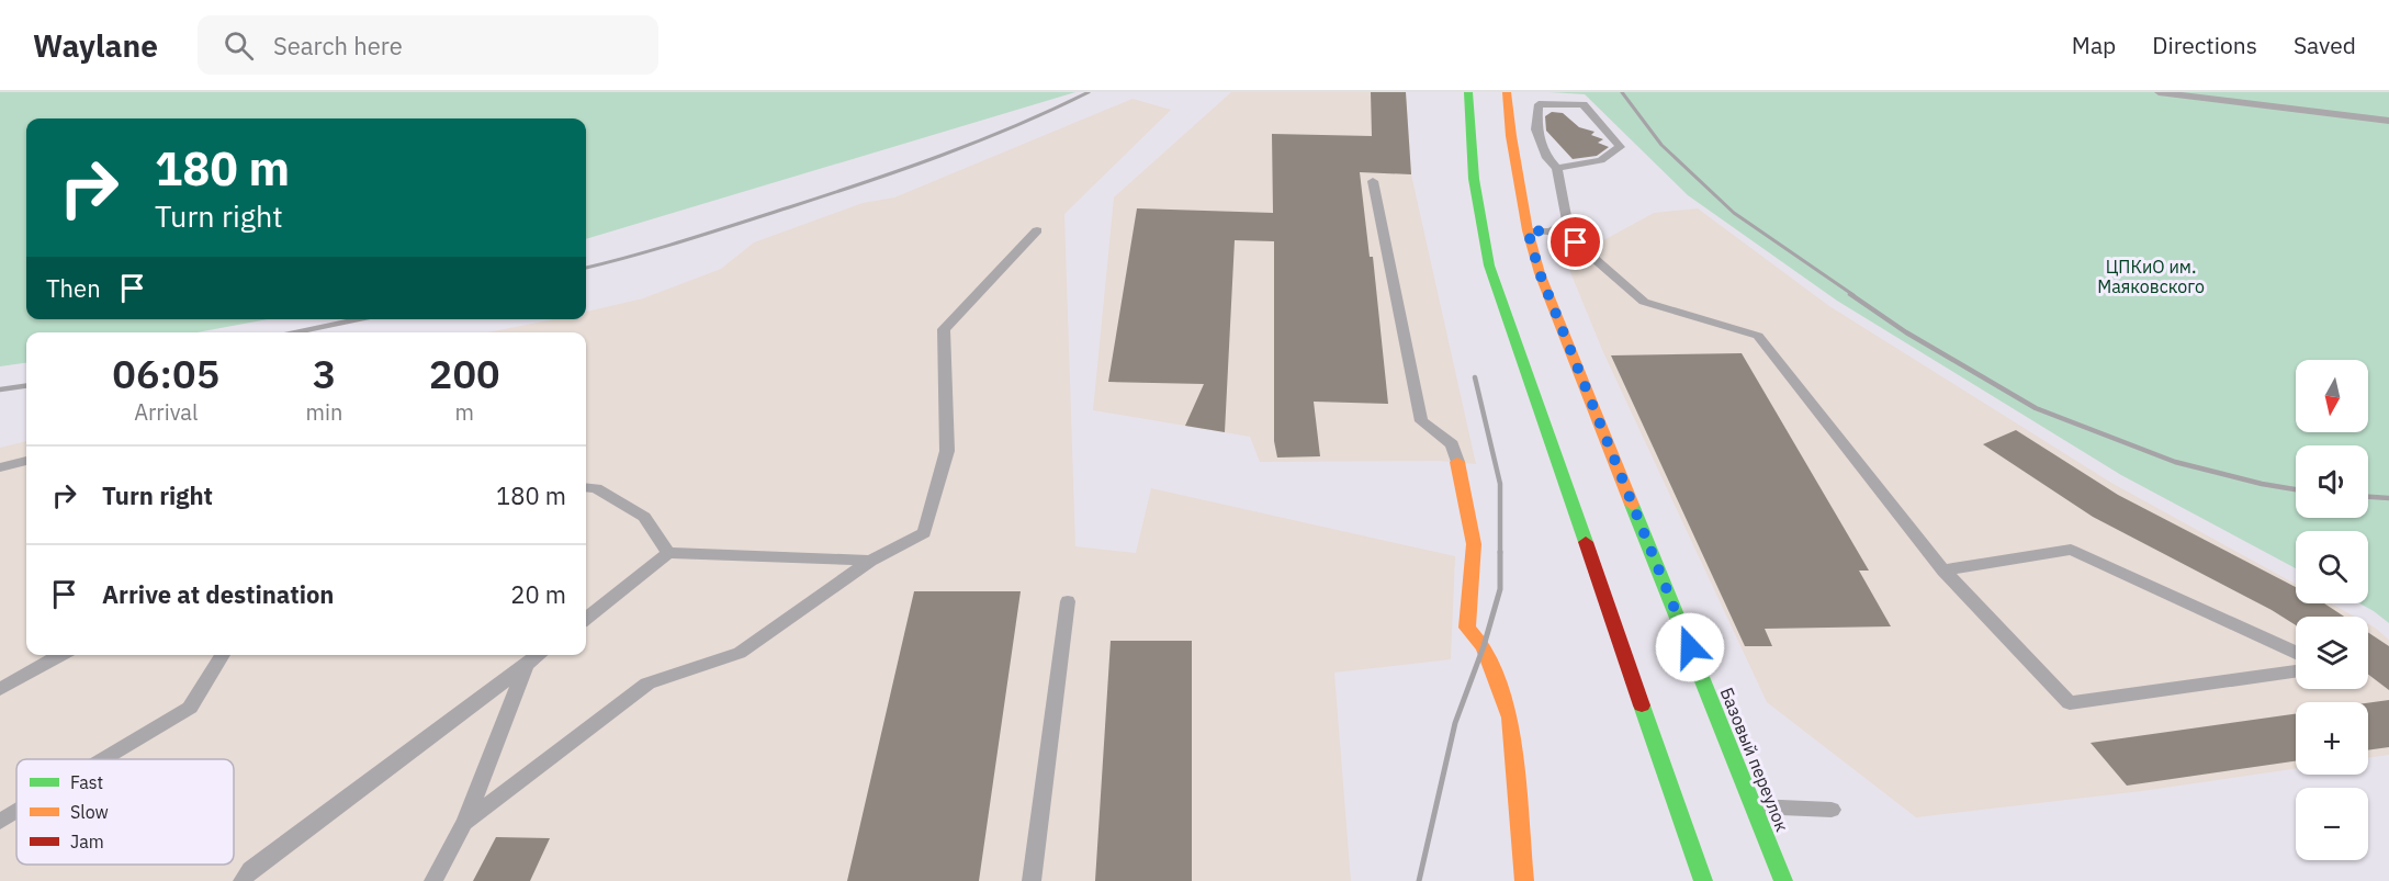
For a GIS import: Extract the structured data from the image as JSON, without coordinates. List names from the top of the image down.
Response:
{
  "streets": {
    "main road": ["Базовый переулок"]
  },
  "parks": ["ЦПКиО им. Маяковского"],
  "legend": ["Fast", "Slow", "Jam"],
  "north": "bottom",
  "page": {
    "header": "Waylane",
    "search": "Search here",
    "nav": ["Map", "Directions", "Saved"],
    "turn": ["180 m", "Turn right"],
    "then": "Then",
    "eta": [
      "06:05",
      "Arrival",
      "3",
      "min",
      "200",
      "m"
    ],
    "map_buttons": ["+", "−"],
    "list": [
      {
        "name": "Turn right",
        "value": "180 m"
      },
      {
        "name": "Arrive at destination",
        "value": "20 m"
      }
    ]
  }
}
